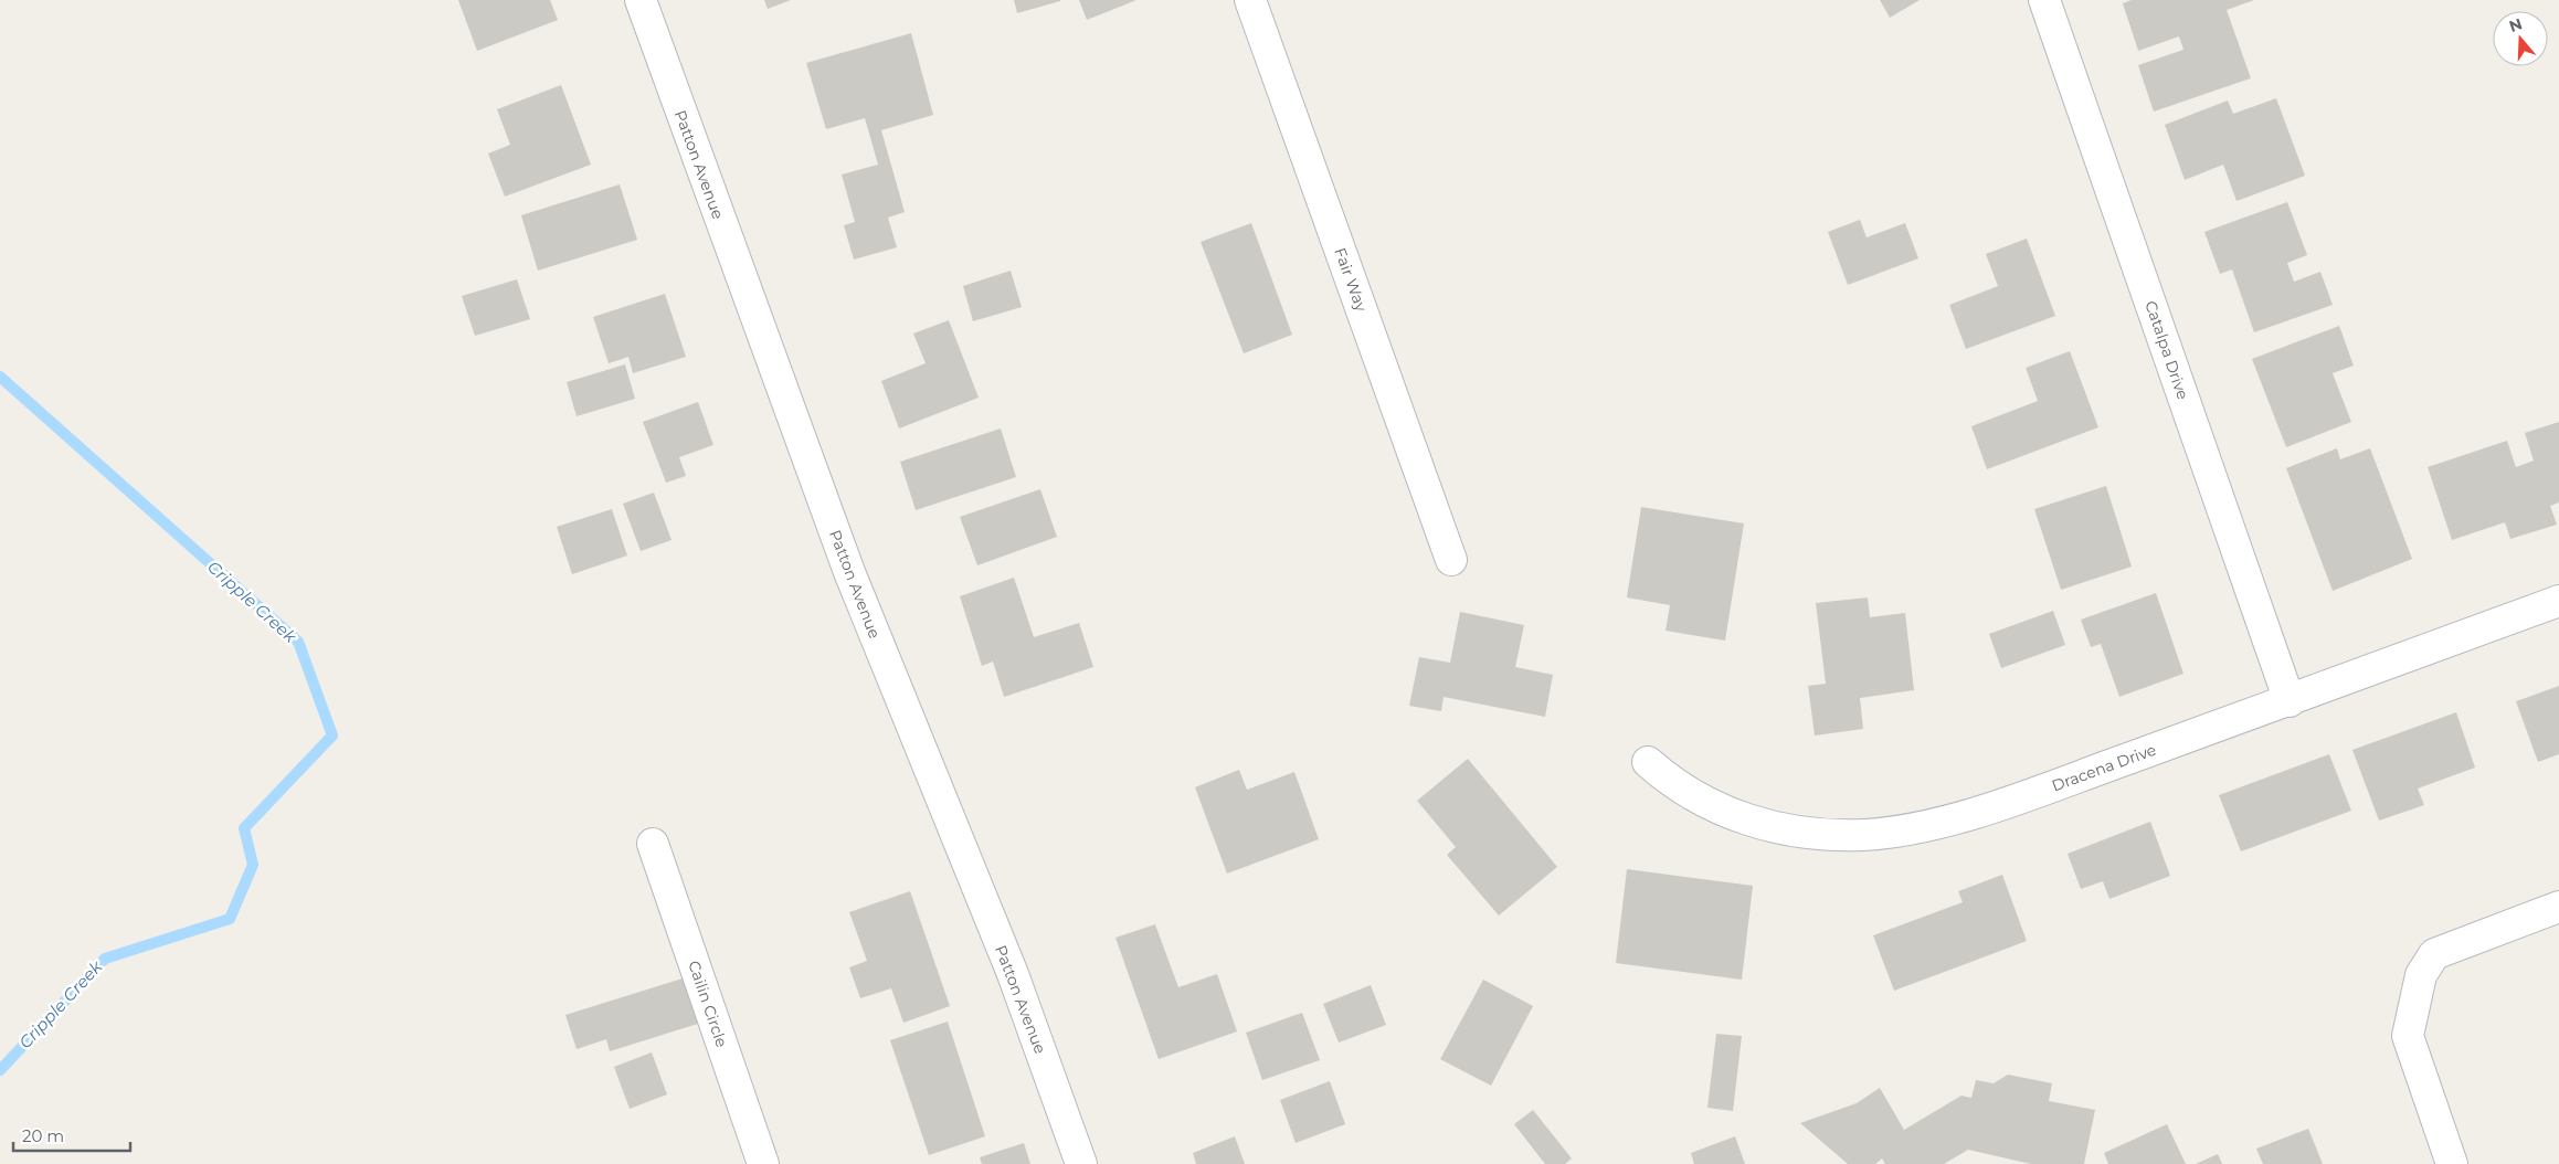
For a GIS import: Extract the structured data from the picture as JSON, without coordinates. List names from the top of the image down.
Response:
{
  "streets": {
    "street": [
      "Patton Avenue",
      "Fair Way",
      "Catalpa Drive",
      "Dracena Drive",
      "Cailin Circle"
    ]
  },
  "crossings": [
    ["Catalpa Drive", "Dracena Drive"]
  ],
  "water": ["Cripple Creek"],
  "scale_bar": "20 m",
  "north": "top"
}
